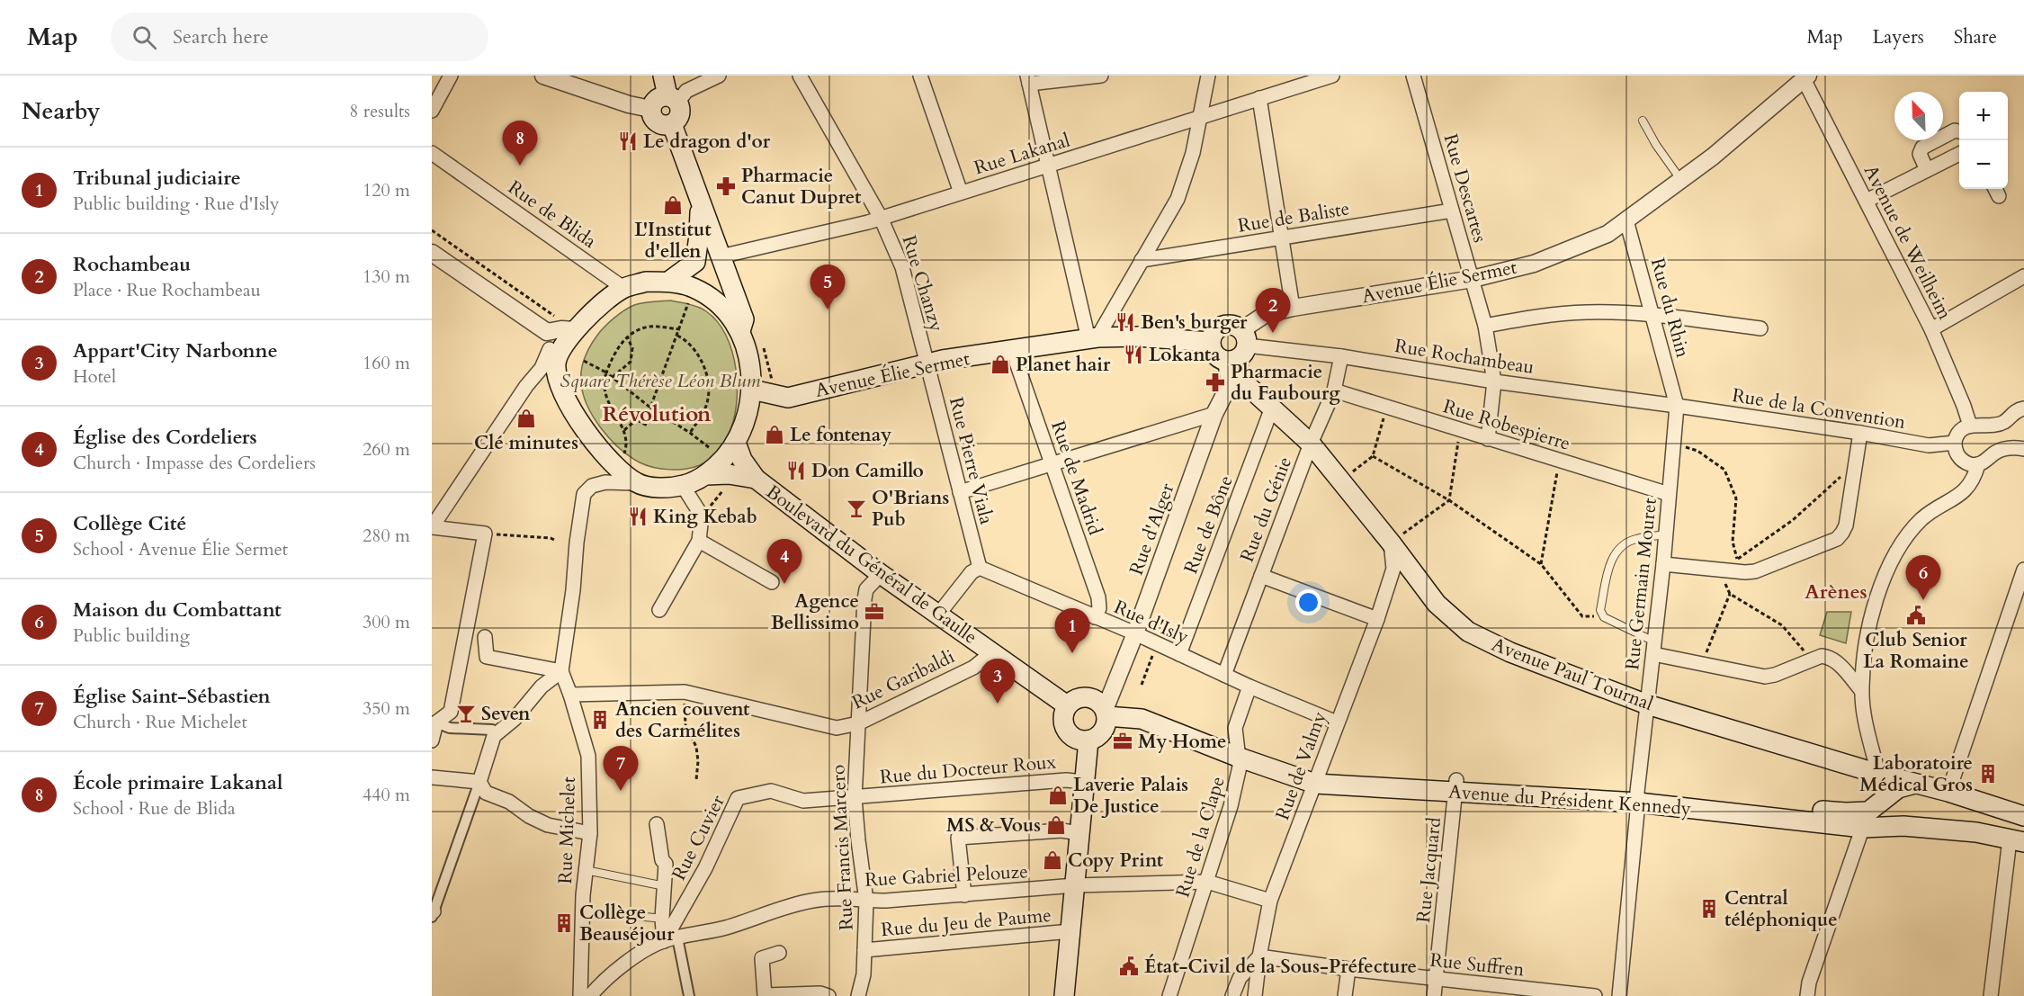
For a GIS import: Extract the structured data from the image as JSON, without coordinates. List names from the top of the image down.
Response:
{
  "streets": {
    "main road": [
      "Avenue Élie Sermet",
      "Boulevard du Général de Gaulle",
      "Avenue Paul Tournal",
      "Avenue du Président Kennedy"
    ],
    "street": [
      "Rue Lakanal",
      "Rue Descartes",
      "Rue de Blida",
      "Rue de Baliste",
      "Avenue de Weilheim",
      "Rue Chanzy",
      "Rue du Rhin",
      "Rue Rochambeau",
      "Rue de la Convention",
      "Rue Robespierre",
      "Rue Pierre Viala",
      "Rue de Madrid",
      "Rue du Génie",
      "Rue de Bône",
      "Rue d'Alger",
      "Rue Germain Mouret",
      "Rue d'Isly",
      "Rue Garibaldi",
      "Rue de Valmy",
      "Rue du Docteur Roux",
      "Rue Michelet",
      "Rue de la Clape",
      "Rue Cuvier",
      "Rue Francis Marcero",
      "Rue Jacquard",
      "Rue Gabriel Pelouze",
      "Rue du Jeu de Paume",
      "Rue Suffren"
    ]
  },
  "crossings": [
    ["Rue Lakanal", "Rue Chanzy"],
    ["Rue Descartes", "Rue de Baliste"],
    ["Rue Descartes", "Avenue Élie Sermet"],
    ["Rue Descartes", "Rue Rochambeau"],
    ["Rue Descartes", "Rue Robespierre"],
    ["Avenue de Weilheim", "Avenue Élie Sermet"],
    ["Avenue Élie Sermet", "Rue Chanzy"],
    ["Avenue Élie Sermet", "Rue du Rhin"],
    ["Avenue Élie Sermet", "Rue Rochambeau"],
    ["Avenue Élie Sermet", "Rue Pierre Viala"],
    ["Avenue Élie Sermet", "Rue de Madrid"],
    ["Avenue Élie Sermet", "Rue d'Alger"],
    ["Avenue Élie Sermet", "Avenue Paul Tournal"],
    ["Rue Chanzy", "Rue Pierre Viala"],
    ["Rue du Rhin", "Rue Rochambeau"],
    ["Rue du Rhin", "Rue de la Convention"],
    ["Rue du Rhin", "Rue Germain Mouret"],
    ["Rue Rochambeau", "Rue de la Convention"],
    ["Rue Rochambeau", "Rue du Génie"],
    ["Rue Rochambeau", "Rue d'Alger"],
    ["Rue Rochambeau", "Rue Germain Mouret"],
    ["Rue Rochambeau", "Avenue Paul Tournal"],
    ["Rue de la Convention", "Rue Germain Mouret"],
    ["Rue Robespierre", "Rue du Génie"],
    ["Rue Robespierre", "Rue Germain Mouret"],
    ["Rue Pierre Viala", "Rue d'Isly"],
    ["Rue de Madrid", "Rue d'Isly"],
    ["Rue du Génie", "Rue d'Isly"],
    ["Rue du Génie", "Avenue Paul Tournal"],
    ["Rue de Bône", "Rue d'Isly"],
    ["Rue de Bône", "Avenue Paul Tournal"],
    ["Rue d'Alger", "Boulevard du Général de Gaulle"],
    ["Rue d'Alger", "Rue d'Isly"],
    ["Rue d'Alger", "Avenue Paul Tournal"],
    ["Rue d'Alger", "Avenue du Président Kennedy"],
    ["Boulevard du Général de Gaulle", "Rue Garibaldi"],
    ["Boulevard du Général de Gaulle", "Avenue du Président Kennedy"],
    ["Boulevard du Général de Gaulle", "Rue Francis Marcero"],
    ["Rue Germain Mouret", "Avenue Paul Tournal"],
    ["Rue Germain Mouret", "Avenue du Président Kennedy"],
    ["Rue d'Isly", "Rue de Valmy"],
    ["Rue d'Isly", "Rue de la Clape"],
    ["Avenue Paul Tournal", "Rue de Valmy"],
    ["Rue Garibaldi", "Rue Michelet"],
    ["Rue Garibaldi", "Rue Francis Marcero"],
    ["Rue de Valmy", "Avenue du Président Kennedy"],
    ["Rue de Valmy", "Rue Gabriel Pelouze"],
    ["Rue de Valmy", "Rue Suffren"],
    ["Rue du Docteur Roux", "Rue Cuvier"],
    ["Rue du Docteur Roux", "Rue Francis Marcero"],
    ["Avenue du Président Kennedy", "Rue de la Clape"],
    ["Avenue du Président Kennedy", "Rue Jacquard"],
    ["Rue de la Clape", "Rue Gabriel Pelouze"],
    ["Rue Cuvier", "Rue Francis Marcero"],
    ["Rue Cuvier", "Rue Gabriel Pelouze"],
    ["Rue Francis Marcero", "Rue Gabriel Pelouze"],
    ["Rue Francis Marcero", "Rue du Jeu de Paume"],
    ["Rue Jacquard", "Rue Suffren"]
  ],
  "districts": ["Révolution", "Arènes"],
  "parks": ["Square Thérèse Léon Blum"],
  "places": {
    "restaurant": [
      "Le dragon d'or",
      "Ben's burger",
      "Lokanta",
      "Don Camillo",
      "King Kebab"
    ],
    "pharmacy": ["Pharmacie Canut Dupret", "Pharmacie du Faubourg"],
    "shop": [
      "L'Institut d'ellen",
      "Planet hair",
      "Clé minutes",
      "Le fontenay",
      "Laverie Palais De Justice",
      "MS & Vous",
      "Copy Print"
    ],
    "bar": ["O'Brians Pub", "Seven"],
    "office": ["Agence Bellissimo", "My Home"],
    "public building": ["Club Senior La Romaine", "État-Civil de la Sous-Préfecture"],
    "building": [
      "Ancien couvent des Carmélites",
      "Laboratoire Médical Gros",
      "Central téléphonique",
      "Collège Beauséjour"
    ]
  },
  "north": "top left",
  "page": {
    "header": "Map",
    "search": "Search here",
    "nav": ["Map", "Layers", "Share"],
    "heading": ["Nearby", "8 results"],
    "map_buttons": ["+", "−"],
    "pins": [
      "8",
      "5",
      "2",
      "4",
      "6",
      "1",
      "3",
      "7"
    ],
    "list": [
      {
        "mark": "1",
        "name": "Tribunal judiciaire",
        "note": "Public building · Rue d'Isly",
        "value": "120 m"
      },
      {
        "mark": "2",
        "name": "Rochambeau",
        "note": "Place · Rue Rochambeau",
        "value": "130 m"
      },
      {
        "mark": "3",
        "name": "Appart'City Narbonne",
        "note": "Hotel",
        "value": "160 m"
      },
      {
        "mark": "4",
        "name": "Église des Cordeliers",
        "note": "Church · Impasse des Cordeliers",
        "value": "260 m"
      },
      {
        "mark": "5",
        "name": "Collège Cité",
        "note": "School · Avenue Élie Sermet",
        "value": "280 m"
      },
      {
        "mark": "6",
        "name": "Maison du Combattant",
        "note": "Public building",
        "value": "300 m"
      },
      {
        "mark": "7",
        "name": "Église Saint-Sébastien",
        "note": "Church · Rue Michelet",
        "value": "350 m"
      },
      {
        "mark": "8",
        "name": "École primaire Lakanal",
        "note": "School · Rue de Blida",
        "value": "440 m"
      }
    ]
  }
}
